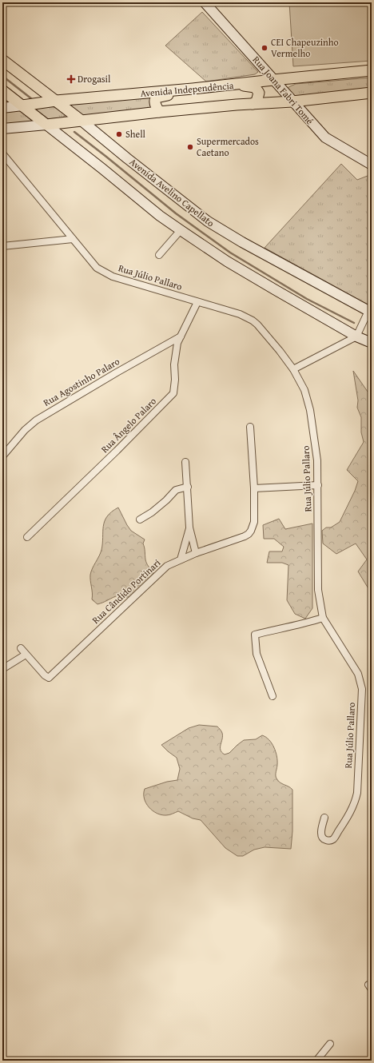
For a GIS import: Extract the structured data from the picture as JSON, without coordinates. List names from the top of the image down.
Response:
{
  "streets": {
    "main road": ["Avenida Independência", "Avenida Avelino Capellato"],
    "street": [
      "Rua Joana Fabri Tomé",
      "Rua Júlio Pallaro",
      "Rua Agostinho Palaro",
      "Rua Ângelo Palaro",
      "Rua Cândido Portinari"
    ]
  },
  "crossings": [
    ["Avenida Independência", "Rua Joana Fabri Tomé"],
    ["Avenida Independência", "Avenida Avelino Capellato"],
    ["Rua Júlio Pallaro", "Rua Ângelo Palaro"],
    ["Rua Agostinho Palaro", "Rua Ângelo Palaro"]
  ],
  "places": {
    "other": ["CEI Chapeuzinho Vermelho", "Shell", "Supermercados Caetano"],
    "health": ["Drogasil"]
  }
}
